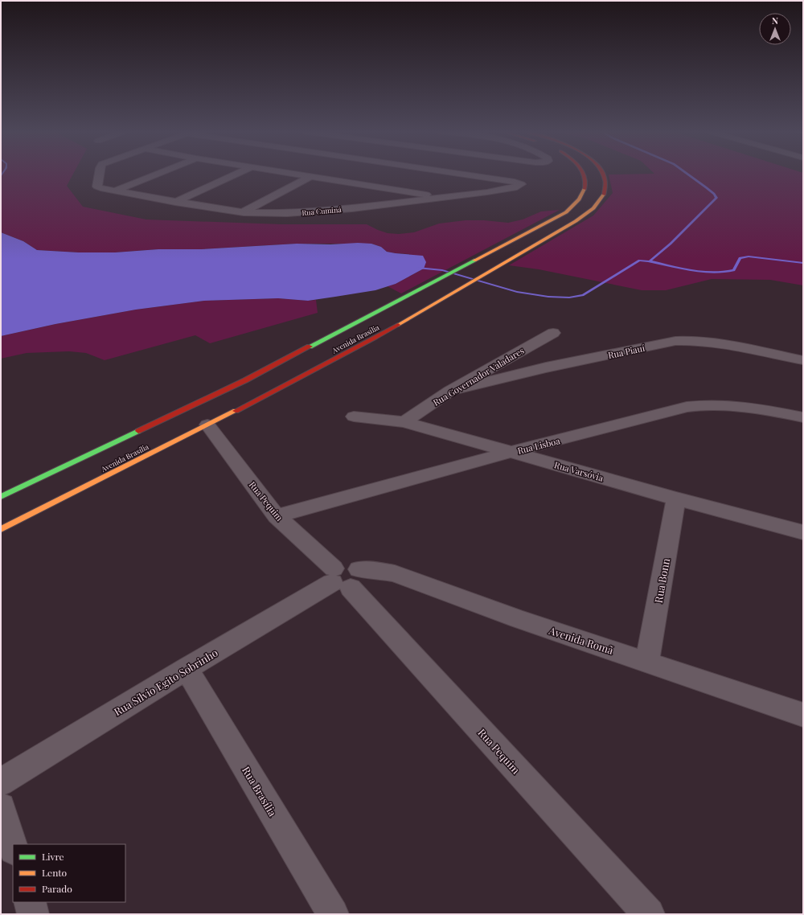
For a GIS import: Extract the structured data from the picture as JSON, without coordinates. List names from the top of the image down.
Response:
{
  "streets": {
    "street": [
      "Rua Cuminá",
      "Avenida Brasília",
      "Rua Piauí",
      "Rua Governador Valadares",
      "Rua Lisboa",
      "Rua Varsóvia",
      "Rua Pequim",
      "Rua Bonn",
      "Avenida Romã",
      "Rua Sílvio Egito Sobrinho",
      "Rua Brasília"
    ]
  },
  "crossings": [
    ["Avenida Brasília", "Rua Pequim"],
    ["Rua Piauí", "Rua Governador Valadares"],
    ["Rua Governador Valadares", "Rua Varsóvia"],
    ["Rua Lisboa", "Rua Varsóvia"],
    ["Rua Lisboa", "Rua Pequim"],
    ["Rua Varsóvia", "Rua Bonn"],
    ["Rua Pequim", "Avenida Romã"],
    ["Rua Pequim", "Rua Sílvio Egito Sobrinho"],
    ["Rua Bonn", "Avenida Romã"],
    ["Avenida Romã", "Rua Sílvio Egito Sobrinho"],
    ["Rua Sílvio Egito Sobrinho", "Rua Brasília"]
  ],
  "legend": ["Livre", "Lento", "Parado"],
  "north": "top"
}
